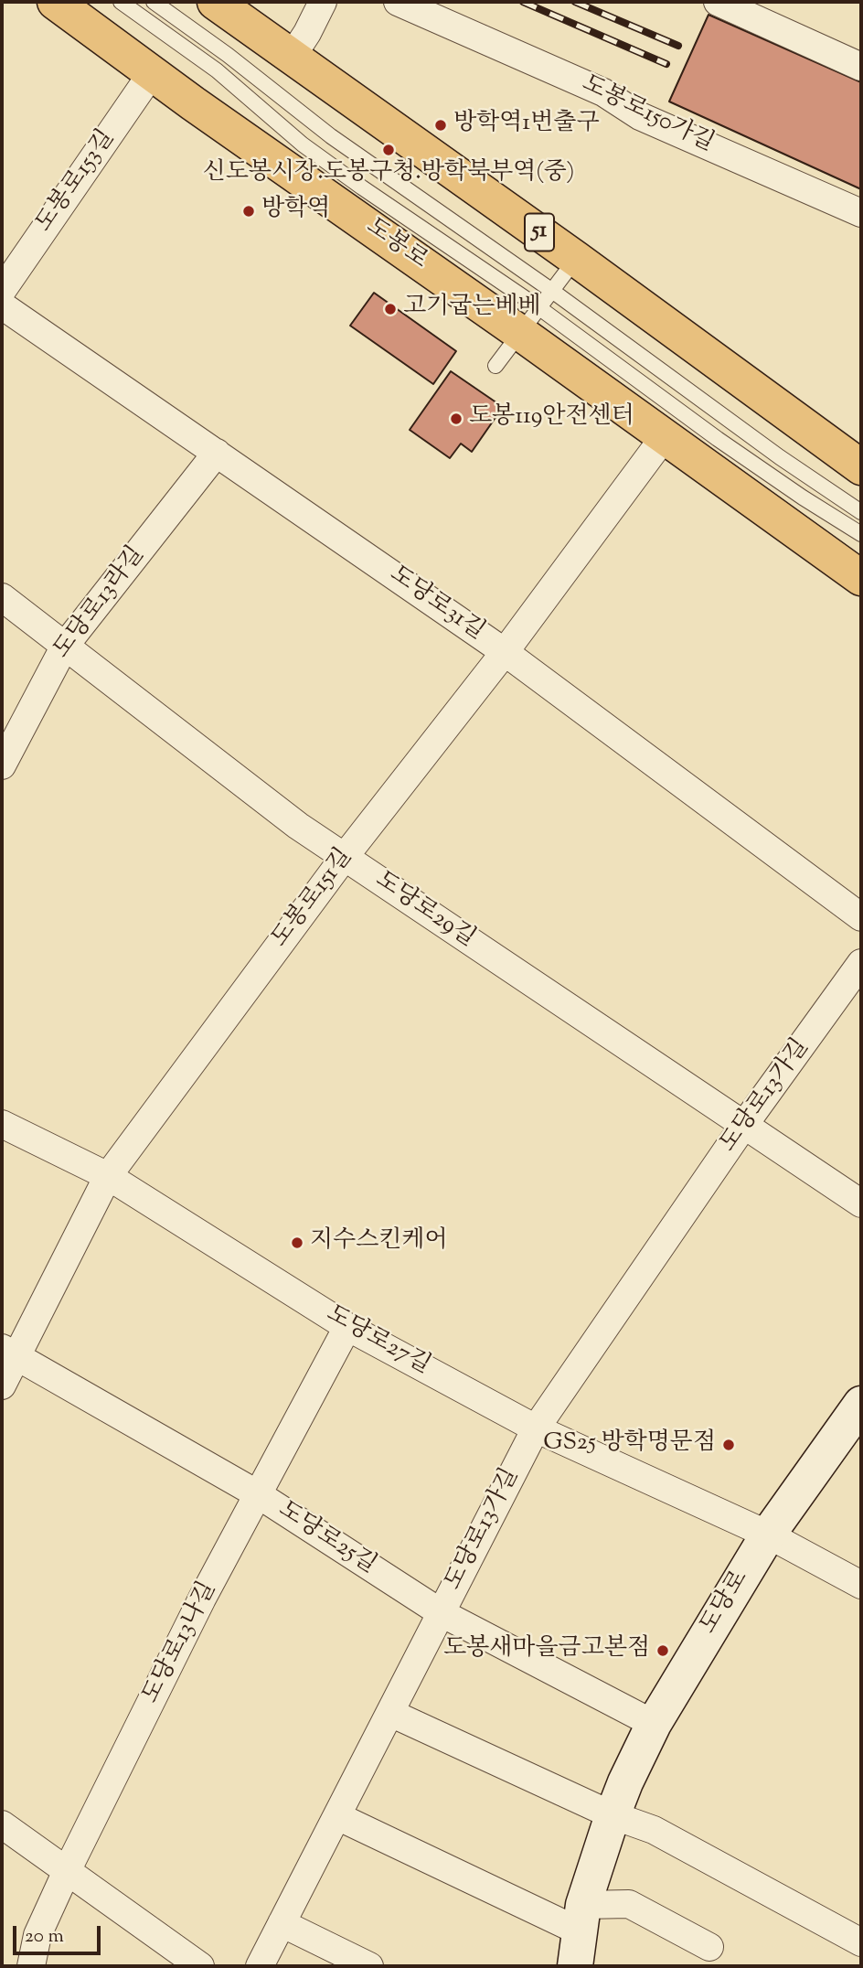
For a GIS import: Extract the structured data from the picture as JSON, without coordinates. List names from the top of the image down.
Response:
{
  "streets": {
    "main road": ["51", "도봉로", "도당로"],
    "street": [
      "도봉로150가길",
      "도봉로153길",
      "도당로13라길",
      "도당로31길",
      "도봉로151길",
      "도당로29길",
      "도당로13가길",
      "도당로27길",
      "도당로25길",
      "도당로13나길"
    ]
  },
  "crossings": [
    ["도봉로153길", "도봉로"],
    ["도봉로", "도봉로151길"],
    ["도당로13라길", "도당로31길"],
    ["도당로13라길", "도당로29길"],
    ["도당로31길", "도봉로151길"],
    ["도봉로151길", "도당로29길"],
    ["도봉로151길", "도당로27길"],
    ["도봉로151길", "도당로25길"],
    ["도당로29길", "도당로13가길"],
    ["도당로13가길", "도당로27길"],
    ["도당로13가길", "도당로25길"],
    ["도당로27길", "도당로"],
    ["도당로27길", "도당로13나길"],
    ["도당로25길", "도당로"],
    ["도당로25길", "도당로13나길"]
  ],
  "places": [
    "방학역1번출구",
    "신도봉시장.도봉구청.방학북부역(중)",
    "방학역",
    "고기굽는베베",
    "도봉119안전센터",
    "지수스킨케어",
    "GS25 방학명문점",
    "도봉새마을금고본점"
  ],
  "scale_bar": "20 m"
}
